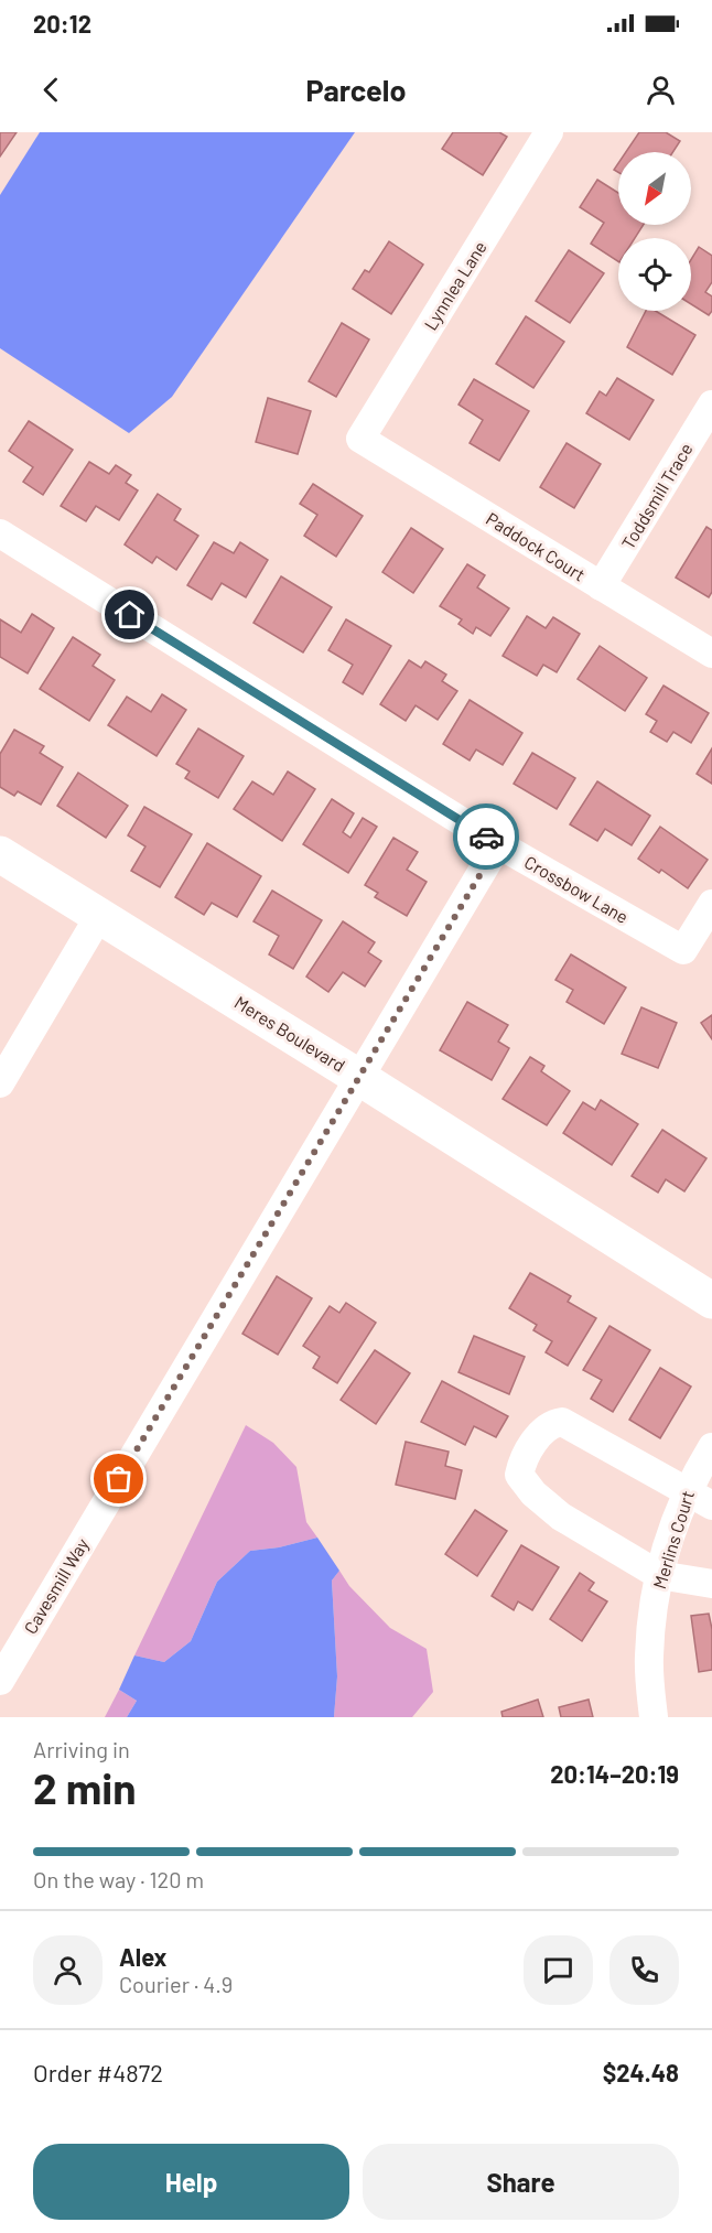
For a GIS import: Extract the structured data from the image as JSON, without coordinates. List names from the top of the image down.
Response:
{
  "streets": {
    "street": [
      "Lynnlea Lane",
      "Toddsmill Trace",
      "Paddock Court",
      "Crossbow Lane",
      "Meres Boulevard",
      "Merlins Court",
      "Cavesmill Way"
    ]
  },
  "crossings": [
    ["Lynnlea Lane", "Paddock Court"],
    ["Toddsmill Trace", "Paddock Court"],
    ["Crossbow Lane", "Cavesmill Way"],
    ["Meres Boulevard", "Cavesmill Way"]
  ],
  "north": "bottom left",
  "page": {
    "status": "20:12",
    "header": "Parcelo",
    "heading": ["2 min", "Arriving in", "20:14–20:19"],
    "panel": [
      "Alex",
      "Courier · 4.9",
      "Order #4872",
      "$24.48"
    ],
    "bar": "On the way · 120 m",
    "buttons": ["Help", "Share"]
  }
}
